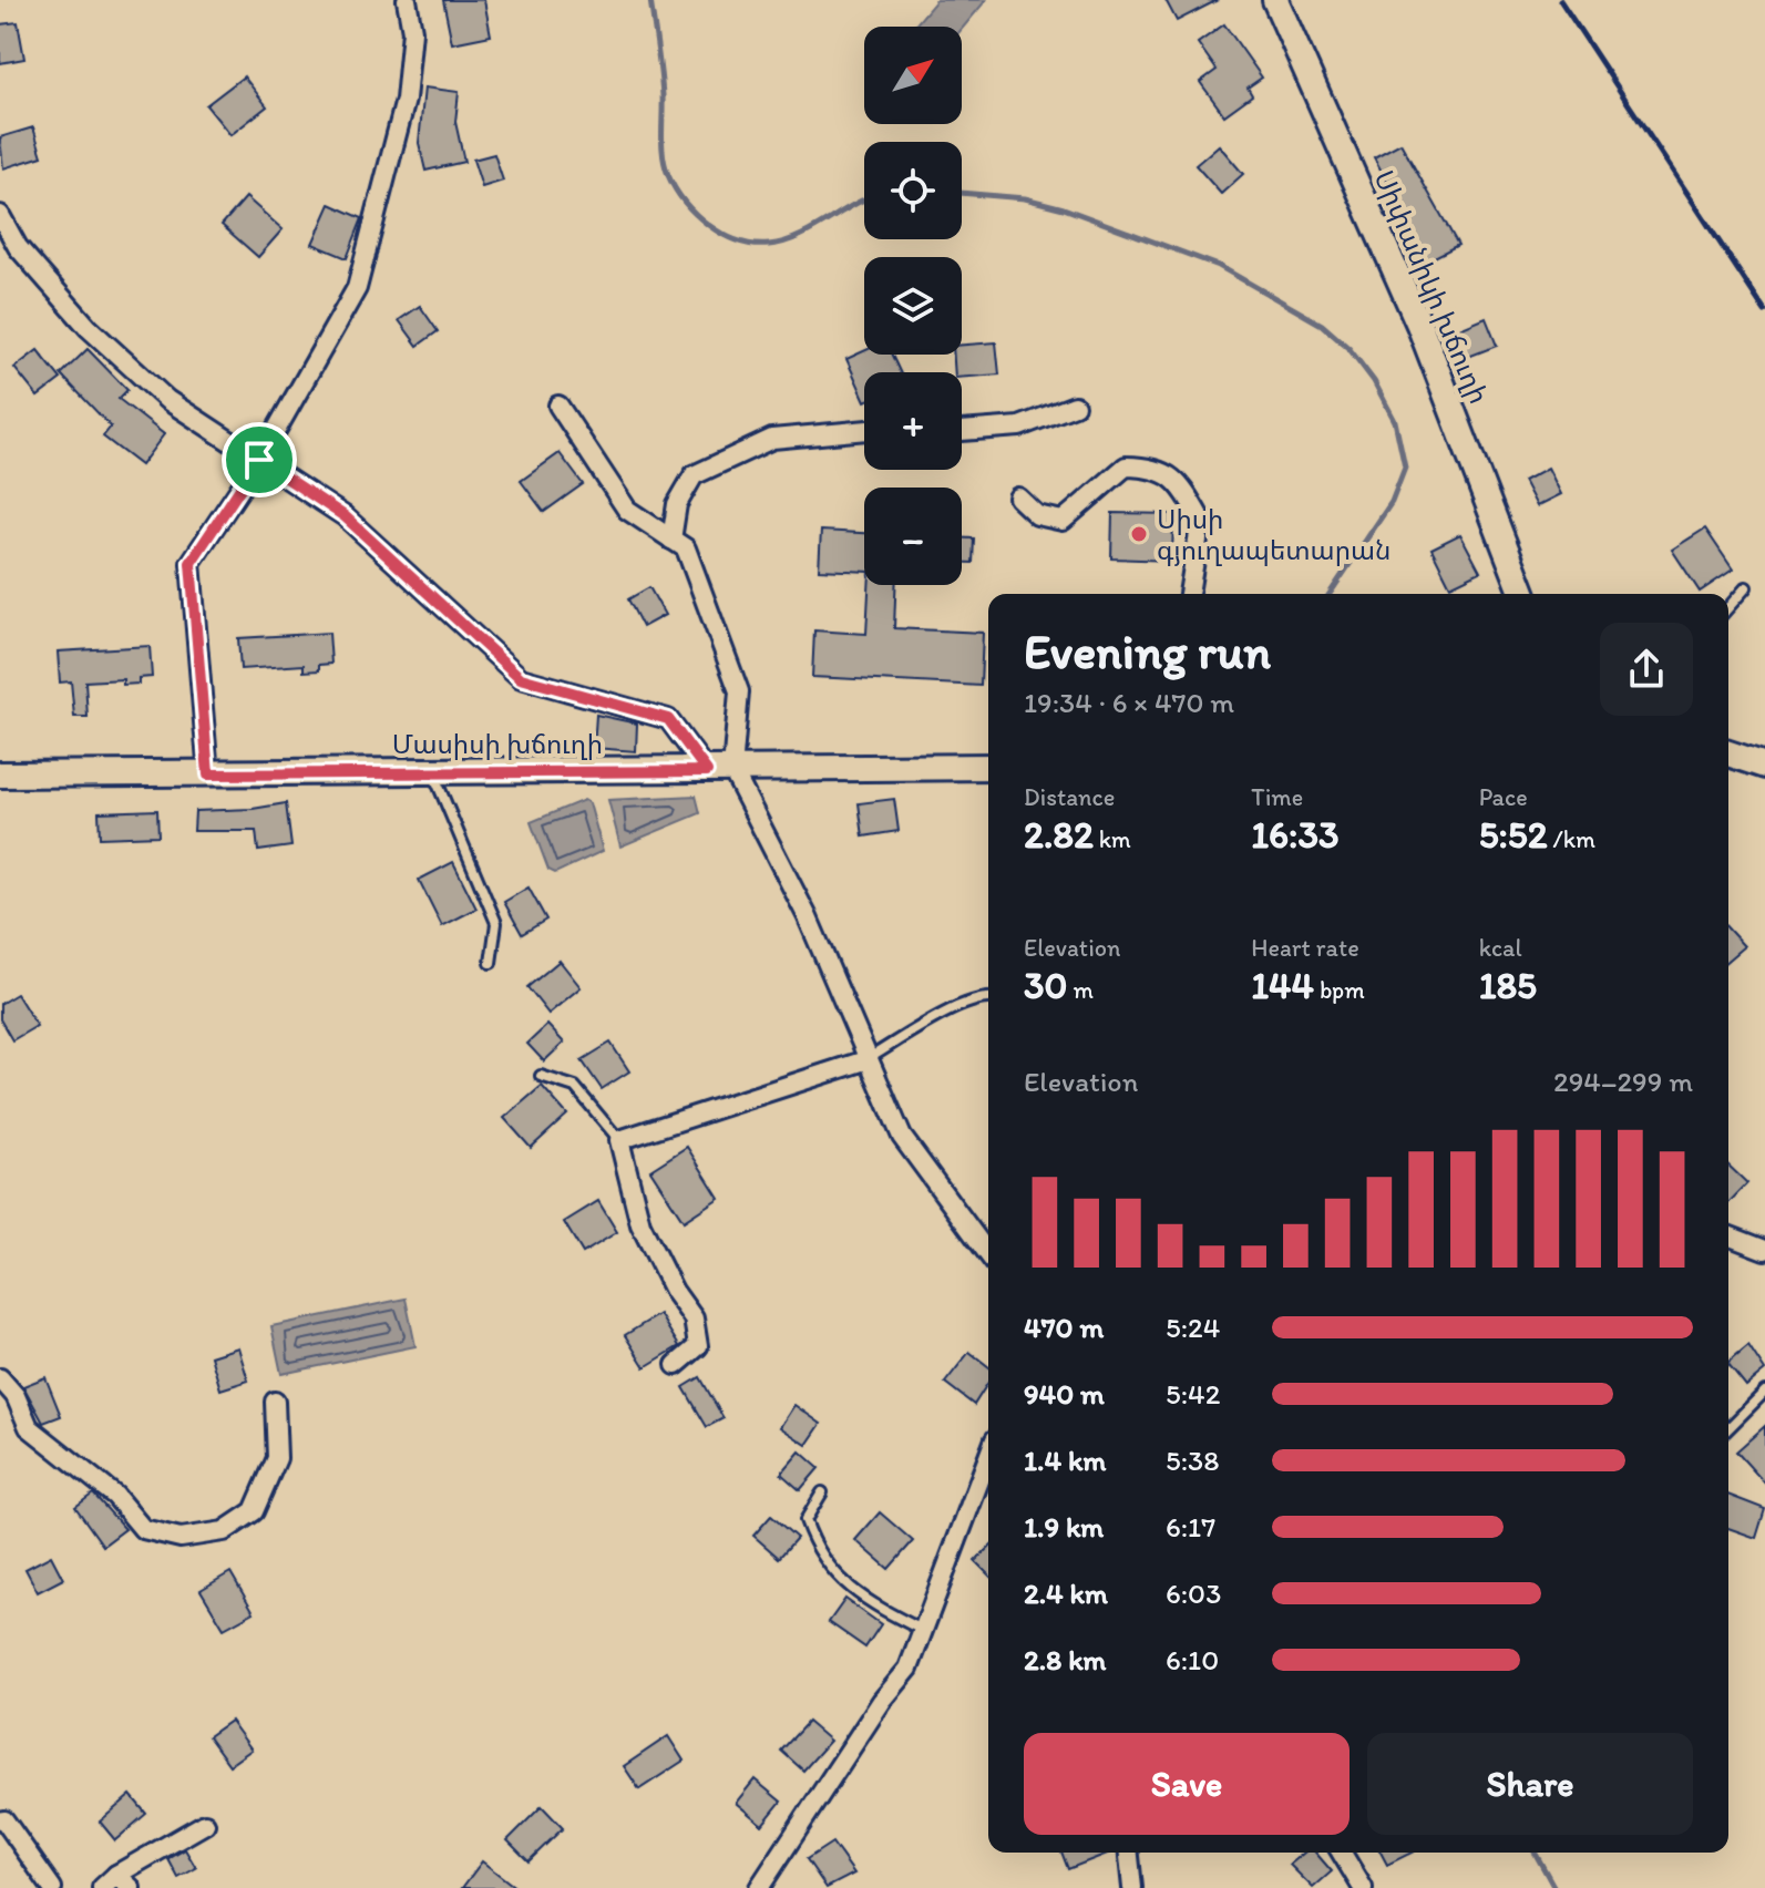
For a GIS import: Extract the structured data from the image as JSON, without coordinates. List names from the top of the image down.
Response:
{
  "streets": {
    "main road": ["Սիփանիկի խճուղի", "Մասիսի խճուղի"]
  },
  "places": ["Սիսի գյուղապետարան"],
  "north": "top right",
  "page": {
    "map_buttons": ["+", "−"],
    "heading": ["Evening run", "19:34 · 6 × 470 m"],
    "stats": [
      ["Distance", "2.82 km"],
      ["Time", "16:33"],
      ["Pace", "5:52 /km"],
      ["Elevation", "30 m"],
      ["Heart rate", "144 bpm"],
      ["kcal", "185"]
    ],
    "chart": ["Elevation", "294–299 m"],
    "list": [
      {
        "name": "470 m",
        "note": "5:24"
      },
      {
        "name": "940 m",
        "note": "5:42"
      },
      {
        "name": "1.4 km",
        "note": "5:38"
      },
      {
        "name": "1.9 km",
        "note": "6:17"
      },
      {
        "name": "2.4 km",
        "note": "6:03"
      },
      {
        "name": "2.8 km",
        "note": "6:10"
      }
    ],
    "buttons": ["Save", "Share"]
  }
}
